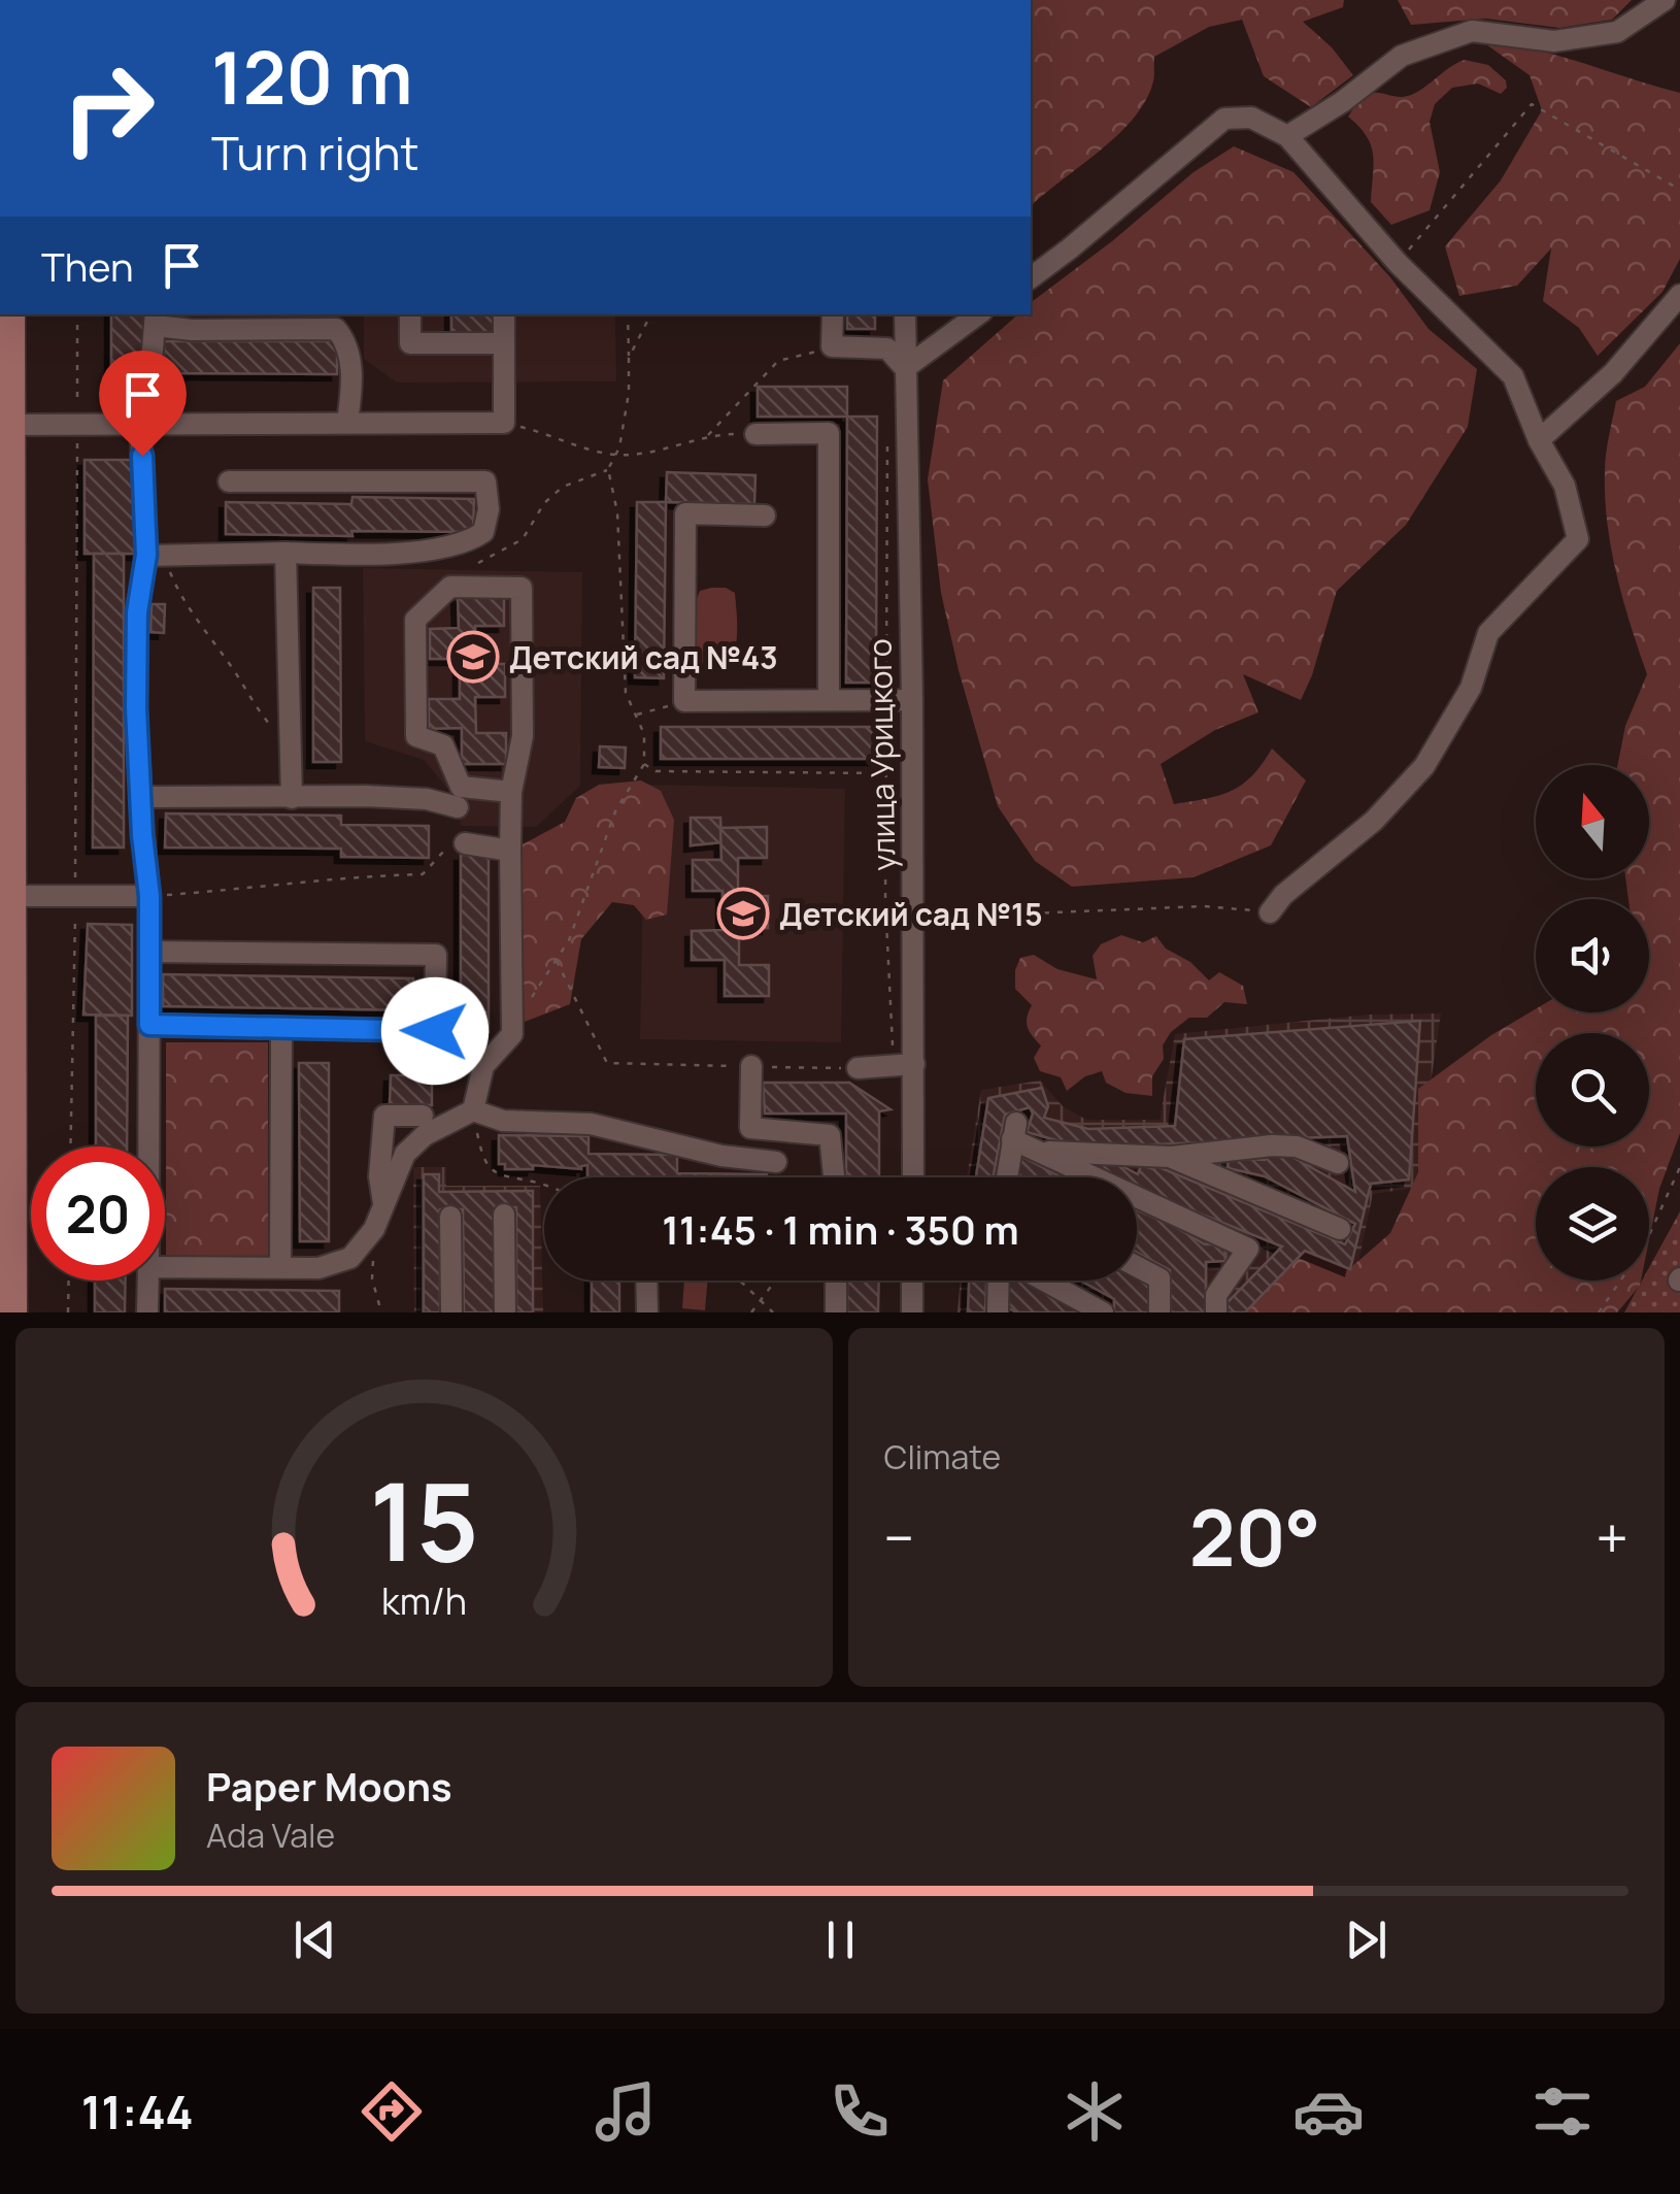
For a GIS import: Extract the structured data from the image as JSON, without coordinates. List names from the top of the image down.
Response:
{
  "streets": {
    "street": ["улица Урицкого"]
  },
  "places": {
    "school or university": ["Детский сад №43", "Детский сад №15"]
  },
  "north": "top",
  "page": {
    "turn": ["120 m", "Turn right"],
    "then": "Then",
    "limit": "20",
    "trip": "11:45 · 1 min · 350 m",
    "tile": "Climate",
    "heat": ["−", "20°", "+"],
    "song": ["Paper Moons", "Ada Vale"],
    "tabs": "11:44",
    "gauge": ["15", "km/h"]
  }
}
